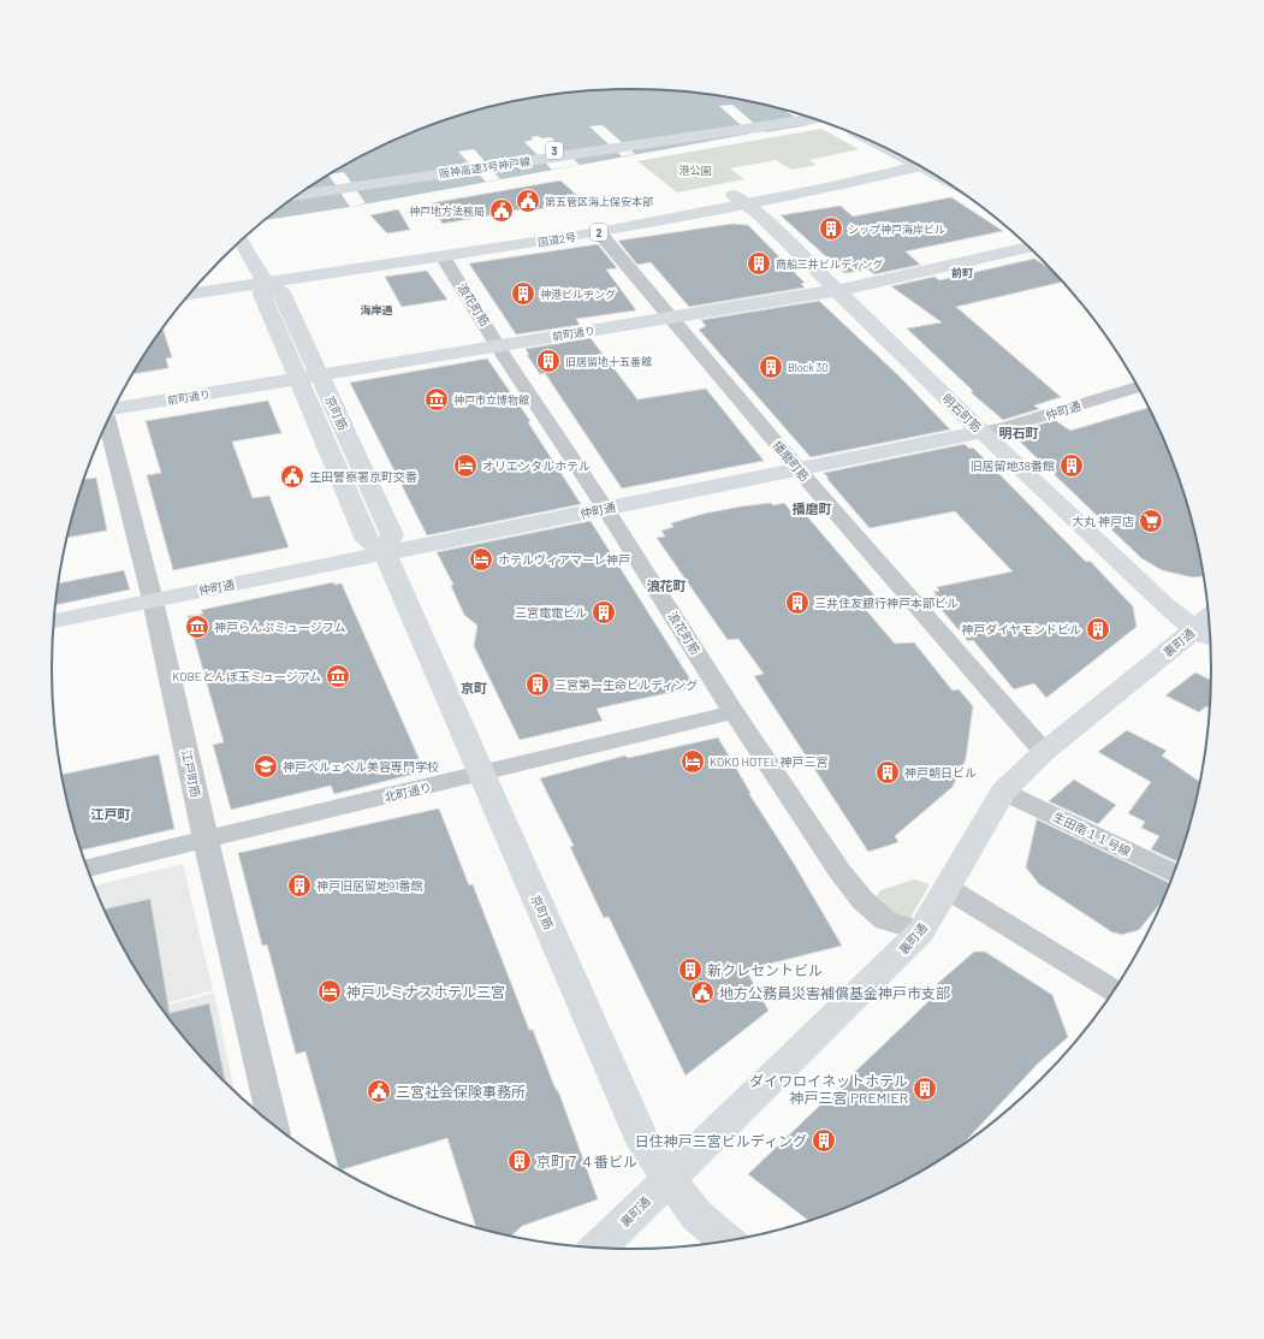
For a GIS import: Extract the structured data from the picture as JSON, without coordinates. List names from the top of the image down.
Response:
{
  "streets": {
    "main road": [
      "3",
      "阪神高速3号神戸線",
      "2",
      "国道2号",
      "前町通り",
      "仲町通",
      "京町筋",
      "明石町筋",
      "裏町通"
    ],
    "street": [
      "浪花町筋",
      "播磨町筋",
      "江戸町筋",
      "北町通り",
      "生田南１１号線"
    ]
  },
  "crossings": [
    ["3", "阪神高速3号神戸線"],
    ["国道2号", "浪花町筋"],
    ["国道2号", "京町筋"],
    ["国道2号", "明石町筋"],
    ["国道2号", "播磨町筋"],
    ["浪花町筋", "前町通り"],
    ["浪花町筋", "仲町通"],
    ["浪花町筋", "裏町通"],
    ["浪花町筋", "北町通り"],
    ["前町通り", "京町筋"],
    ["前町通り", "明石町筋"],
    ["前町通り", "播磨町筋"],
    ["仲町通", "京町筋"],
    ["仲町通", "明石町筋"],
    ["仲町通", "播磨町筋"],
    ["仲町通", "江戸町筋"],
    ["京町筋", "裏町通"],
    ["京町筋", "北町通り"],
    ["明石町筋", "裏町通"],
    ["播磨町筋", "裏町通"],
    ["裏町通", "生田南１１号線"],
    ["江戸町筋", "北町通り"]
  ],
  "districts": [
    "前町",
    "海岸通",
    "明石町",
    "播磨町",
    "浪花町",
    "京町",
    "江戸町"
  ],
  "parks": ["港公園"],
  "places": {
    "public building": [
      "第五管区海上保安本部",
      "神戸地方法務局",
      "生田警察署京町交番",
      "地方公務員災害補償基金神戸市支部",
      "三宮社会保険事務所"
    ],
    "building": [
      "シップ神戸海岸ビル",
      "商船三井ビルディング",
      "神港ビルヂング",
      "旧居留地十五番館",
      "Block 30",
      "旧居留地38番館",
      "三井住友銀行神戸本部ビル",
      "三宮電電ビル",
      "神戸ダイヤモンドビル",
      "三宮第一生命ビルディング",
      "神戸朝日ビル",
      "神戸旧居留地91番館",
      "新クレセントビル",
      "ダイワロイネットホテル 神戸三宮 PREMIER",
      "日住神戸三宮ビルディング",
      "京町７４番ビル"
    ],
    "museum": ["神戸市立博物館", "神戸らんぷミュージフム", "KOBEとんぼ玉ミュージアム"],
    "hotel": [
      "オリエンタルホテル",
      "ホテルヴィアマーレ神戸",
      "KOKO HOTEL 神戸三宮",
      "神戸ルミナスホテル三宮"
    ],
    "supermarket": ["大丸 神戸店"],
    "school or university": ["神戸ベルェベル美容専門学校"]
  }
}
